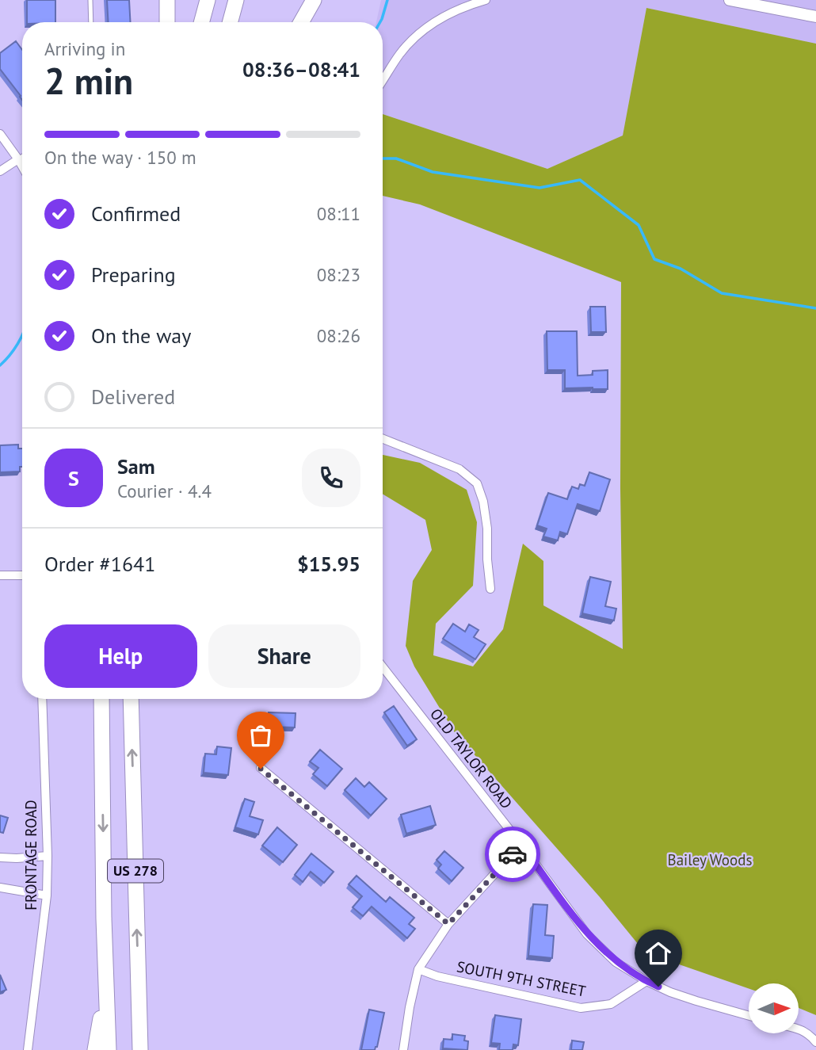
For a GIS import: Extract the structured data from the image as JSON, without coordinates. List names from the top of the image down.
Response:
{
  "streets": {
    "highway": ["US 278"],
    "street": ["OLD TAYLOR ROAD", "FRONTAGE ROAD", "SOUTH 9TH STREET"]
  },
  "crossings": [
    ["OLD TAYLOR ROAD", "SOUTH 9TH STREET"]
  ],
  "parks": ["Bailey Woods"],
  "north": "right",
  "page": {
    "heading": ["2 min", "Arriving in", "08:36–08:41"],
    "panel": [
      "Sam",
      "Courier · 4.4",
      "Order #1641",
      "$15.95"
    ],
    "bar": "On the way · 150 m",
    "list": [
      ["Confirmed", "08:11"],
      ["Preparing", "08:23"],
      ["On the way", "08:26"],
      "Delivered"
    ],
    "round": "S",
    "buttons": ["Help", "Share"]
  }
}
